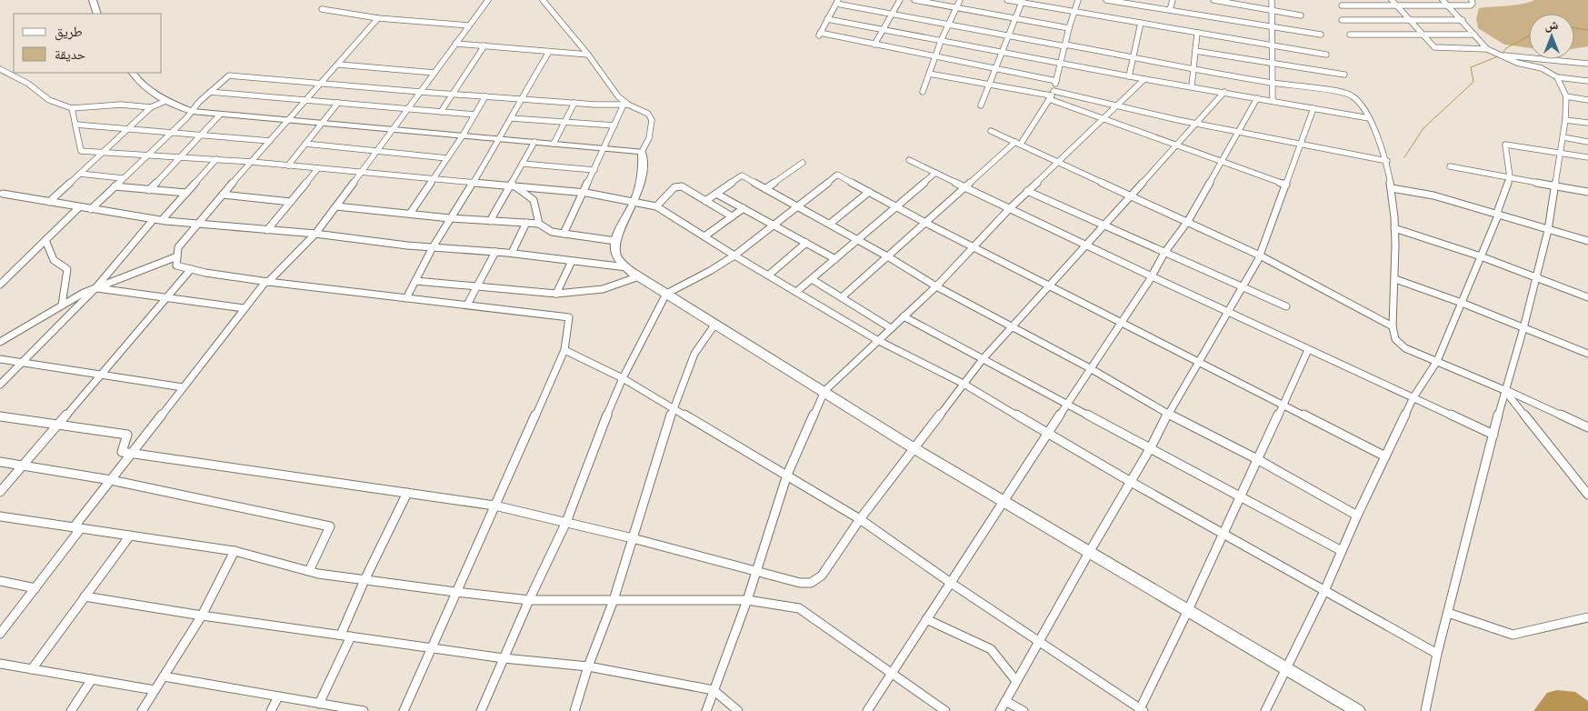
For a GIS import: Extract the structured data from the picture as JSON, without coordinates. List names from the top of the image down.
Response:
{
  "legend": ["طريق", "حديقة"],
  "north": "top"
}
